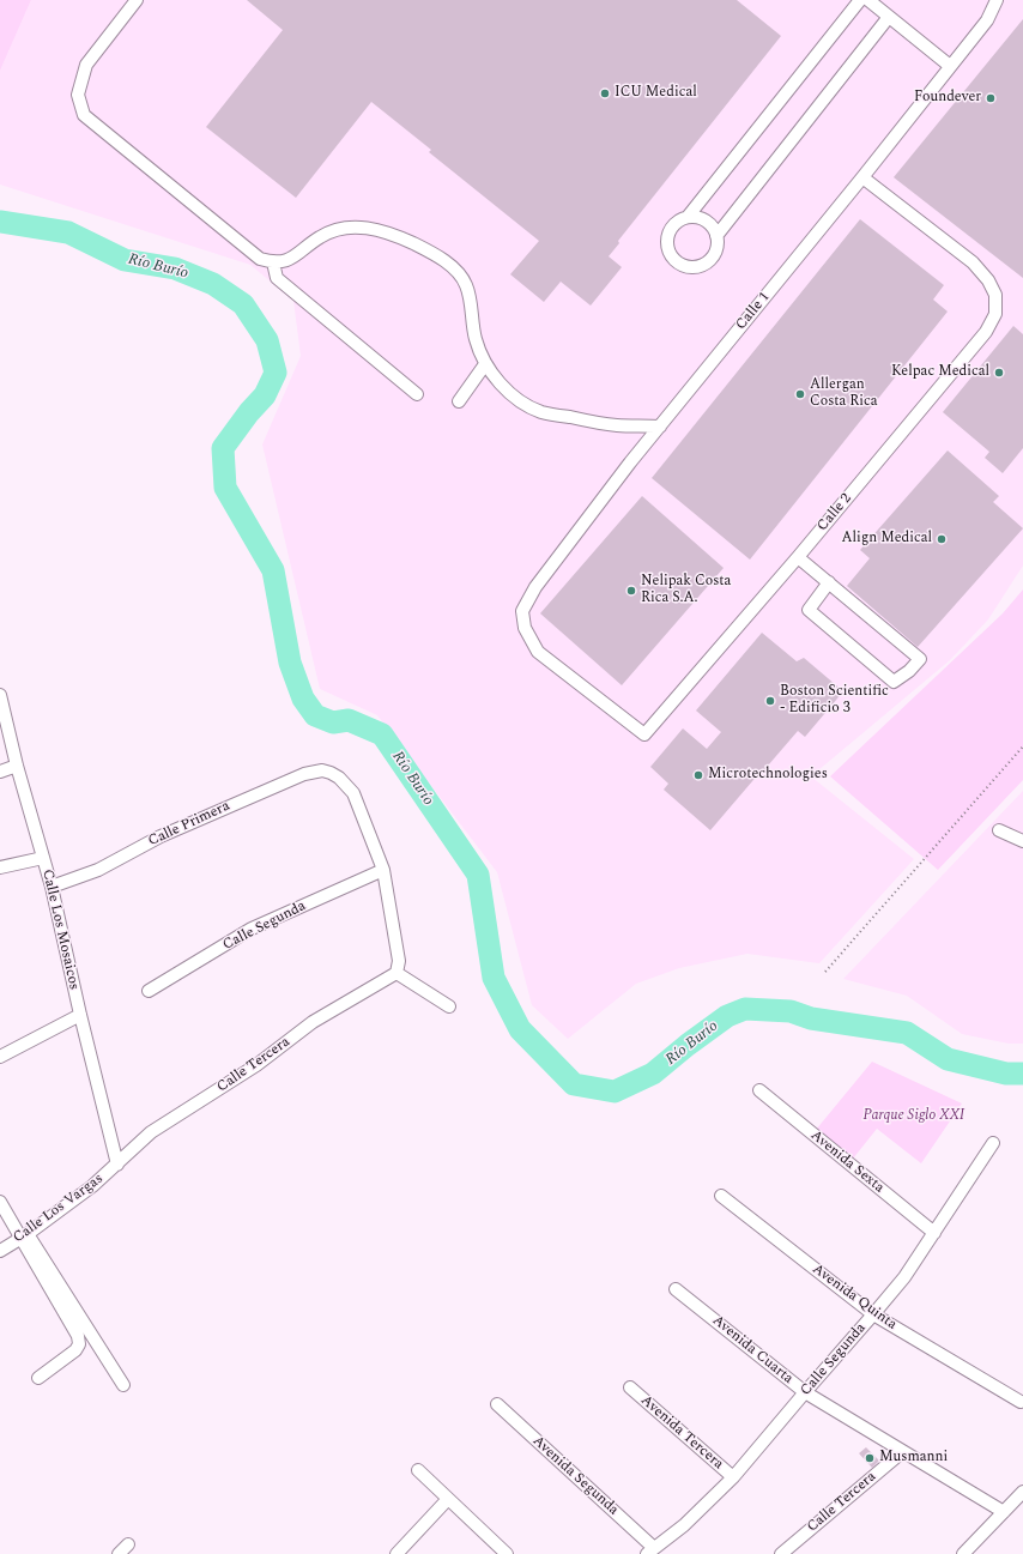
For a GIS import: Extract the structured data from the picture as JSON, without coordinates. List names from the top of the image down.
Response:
{
  "streets": {
    "street": [
      "Calle 1",
      "Calle 2",
      "Calle Primera",
      "Calle Segunda",
      "Calle Los Mosaicos",
      "Calle Tercera",
      "Avenida Sexta",
      "Calle Los Vargas",
      "Avenida Quinta",
      "Avenida Cuarta",
      "Avenida Tercera",
      "Avenida Segunda"
    ]
  },
  "crossings": [
    ["Calle 1", "Calle 2"],
    ["Calle Primera", "Calle Segunda"],
    ["Calle Primera", "Calle Los Mosaicos"],
    ["Calle Segunda", "Avenida Sexta"],
    ["Calle Segunda", "Avenida Quinta"],
    ["Calle Segunda", "Avenida Cuarta"],
    ["Calle Segunda", "Avenida Tercera"],
    ["Calle Segunda", "Avenida Segunda"],
    ["Calle Los Mosaicos", "Calle Tercera"],
    ["Calle Los Mosaicos", "Calle Los Vargas"],
    ["Calle Tercera", "Calle Los Vargas"],
    ["Calle Tercera", "Avenida Cuarta"]
  ],
  "water": ["Río Burío"],
  "parks": ["Parque Siglo XXI"],
  "places": [
    "ICU Medical",
    "Foundever",
    "Kelpac Medical",
    "Allergan Costa Rica",
    "Align Medical",
    "Nelipak Costa Rica S.A.",
    "Boston Scientific - Edificio 3",
    "Microtechnologies",
    "Musmanni"
  ]
}
